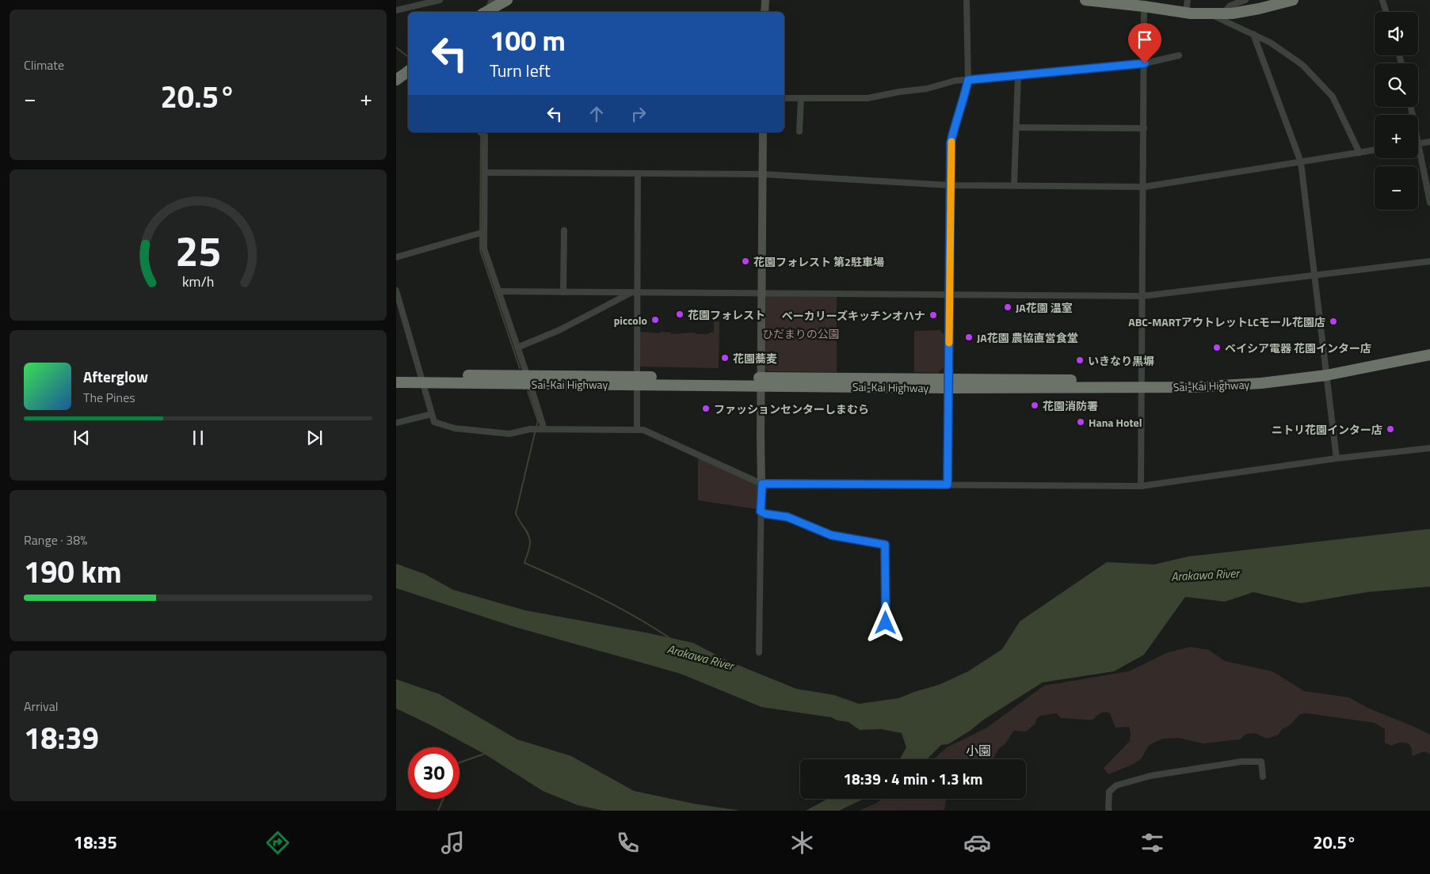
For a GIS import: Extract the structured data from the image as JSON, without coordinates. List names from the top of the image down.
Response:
{
  "streets": {
    "highway": ["Sai-Kai Highway"]
  },
  "districts": ["小園"],
  "water": ["Arakawa River"],
  "parks": ["ひだまりの公園"],
  "places": [
    "花園フォレスト 第2駐車場",
    "JA花園 温室",
    "花園フォレスト",
    "ベーカリーズキッチンオハナ",
    "piccolo",
    "ABC-MARTアウトレットLCモール花園店",
    "JA花園 農協直営食堂",
    "ベイシア電器 花園インター店",
    "花園蕎麦",
    "いきなり黒塀",
    "花園消防署",
    "ファッションセンターしまむら",
    "Hana Hotel",
    "ニトリ花園インター店"
  ],
  "page": {
    "tile": [
      "Climate",
      ["Range · 38%", "190 km"],
      ["Arrival", "18:39"]
    ],
    "map_buttons": ["+", "−"],
    "turn": ["100 m", "Turn left"],
    "heat": ["−", "20.5°", "+"],
    "song": ["Afterglow", "The Pines"],
    "limit": "30",
    "trip": "18:39 · 4 min · 1.3 km",
    "tabs": ["18:35", "20.5°"],
    "gauge": ["25", "km/h"]
  }
}
